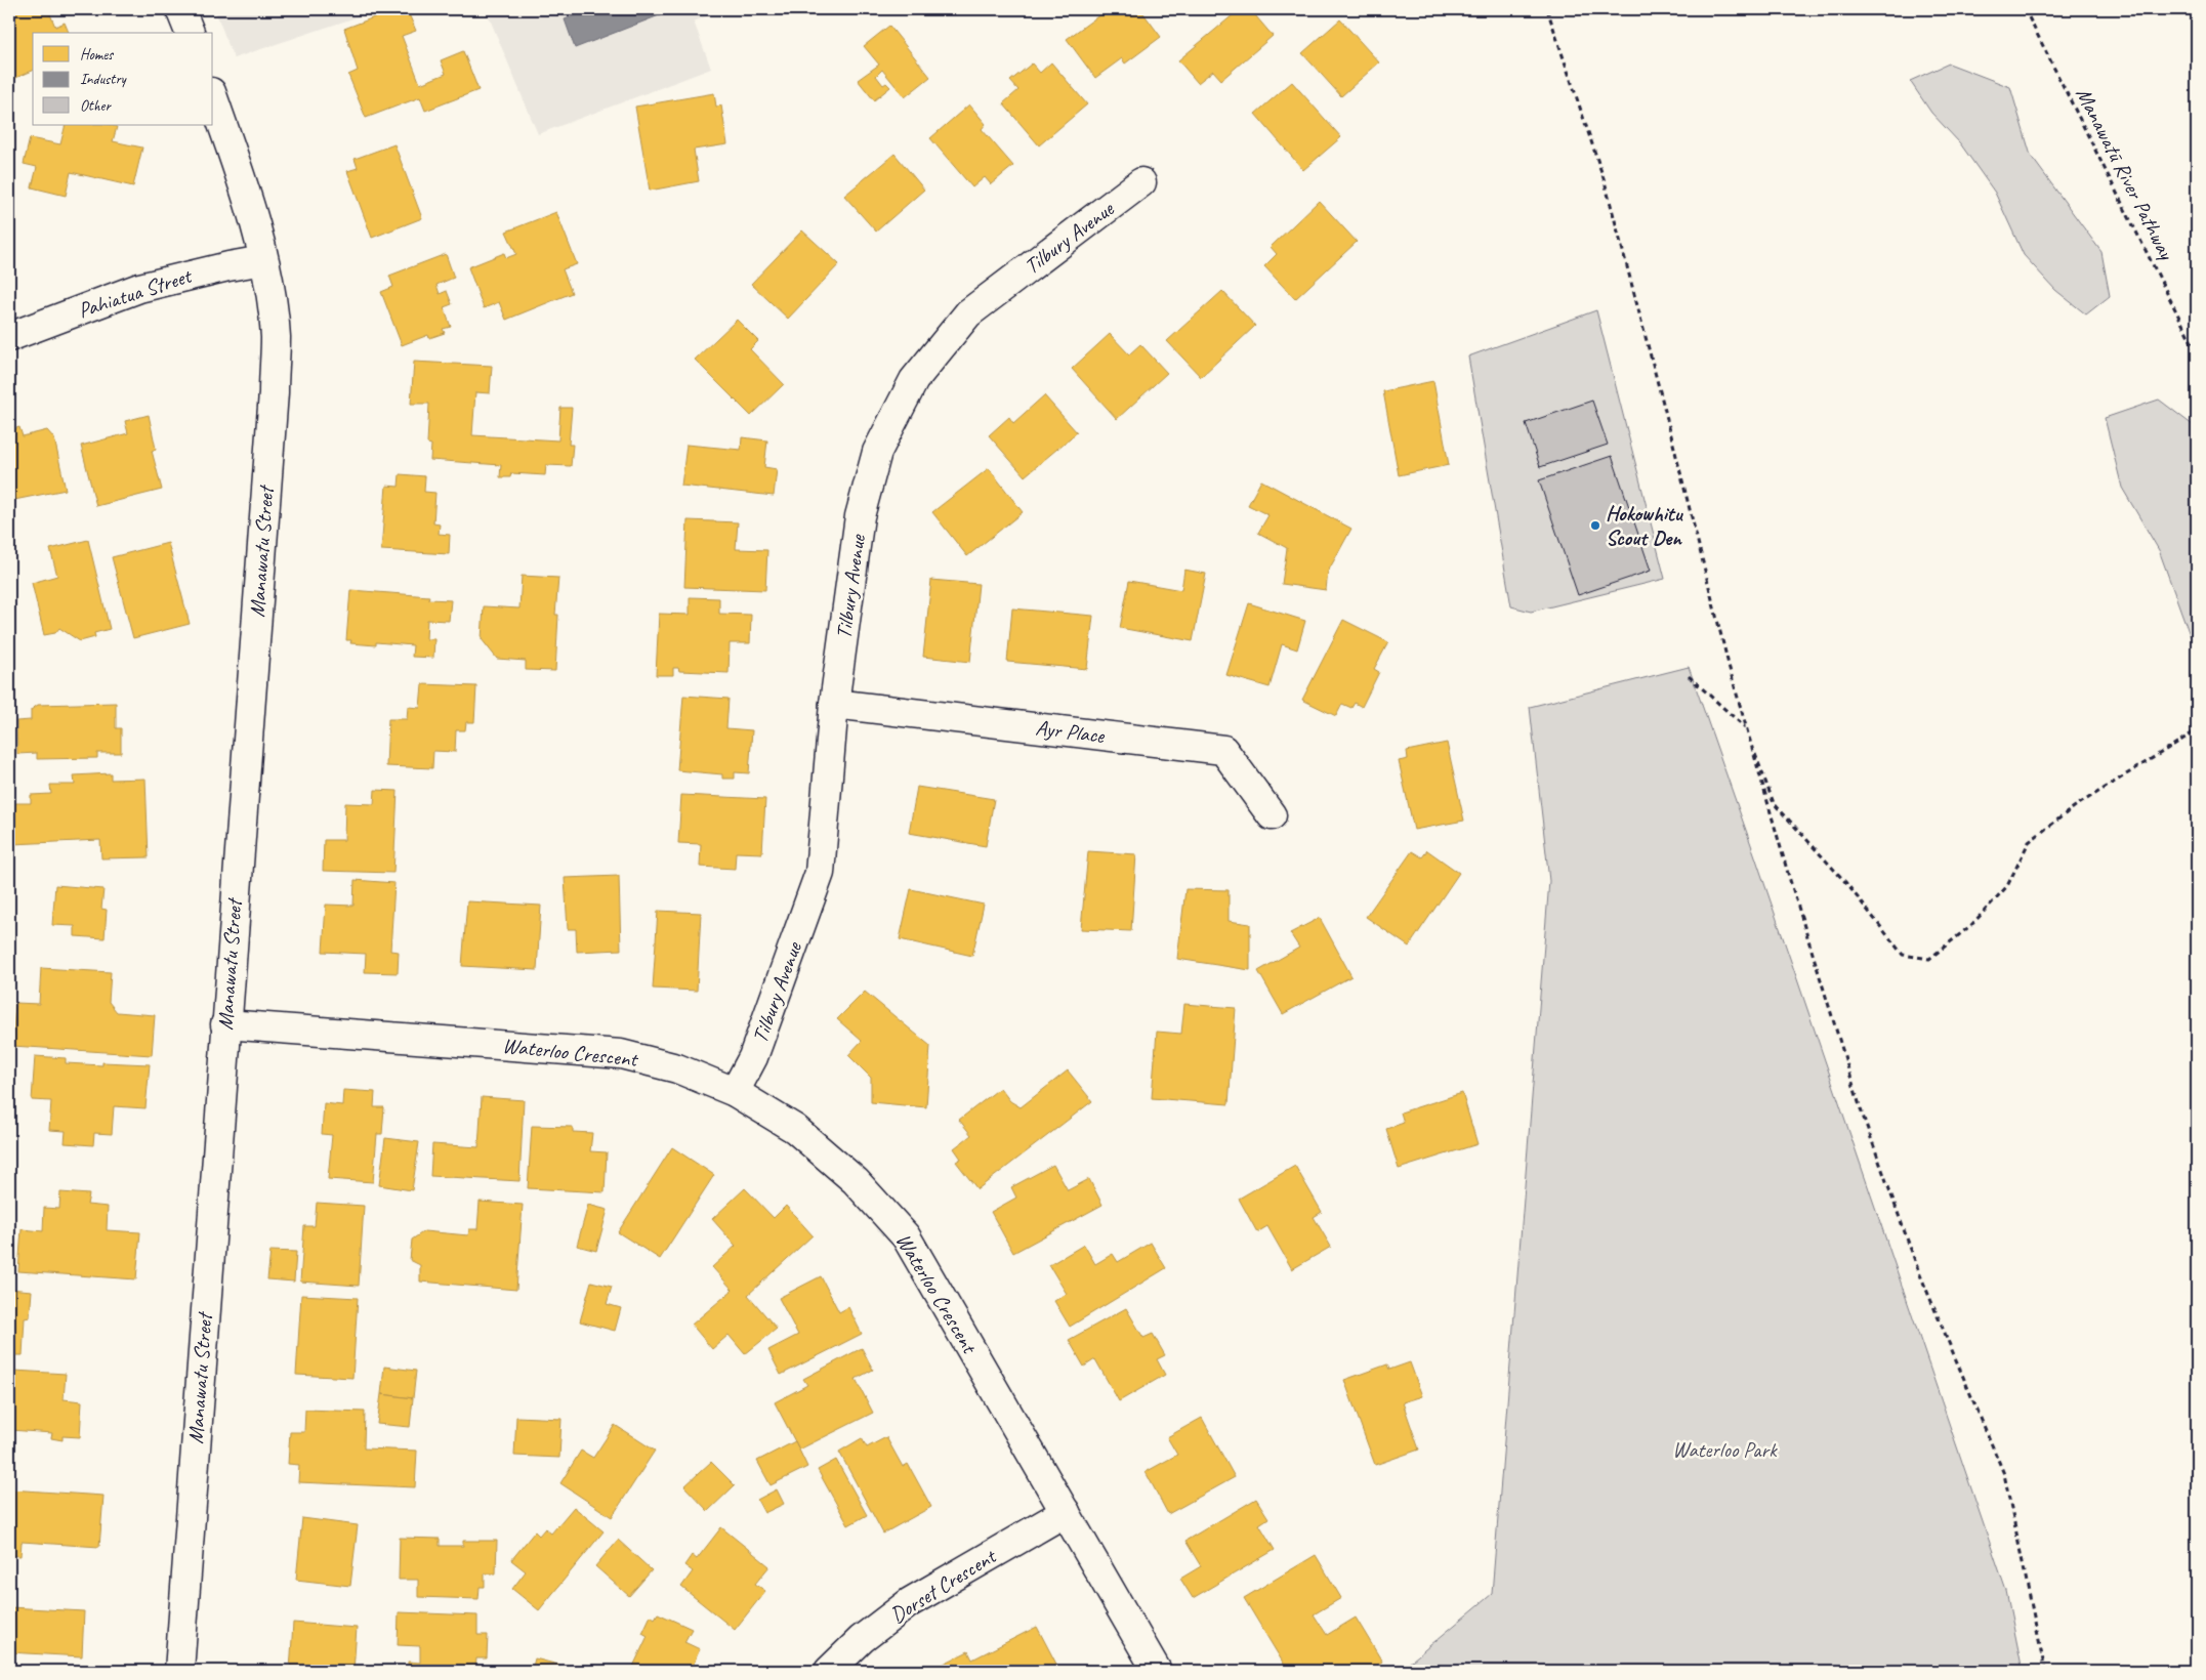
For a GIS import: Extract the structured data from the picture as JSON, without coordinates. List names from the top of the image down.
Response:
{
  "streets": {
    "street": [
      "Tilbury Avenue",
      "Pahiatua Street",
      "Manawatu Street",
      "Ayr Place",
      "Waterloo Crescent",
      "Dorset Crescent"
    ],
    "path": ["Manawatū River Pathway"]
  },
  "crossings": [
    ["Tilbury Avenue", "Ayr Place"],
    ["Tilbury Avenue", "Waterloo Crescent"],
    ["Pahiatua Street", "Manawatu Street"],
    ["Manawatu Street", "Waterloo Crescent"],
    ["Waterloo Crescent", "Dorset Crescent"]
  ],
  "parks": ["Waterloo Park"],
  "places": ["Hokowhitu Scout Den"],
  "legend": ["Homes", "Industry", "Other"]
}
